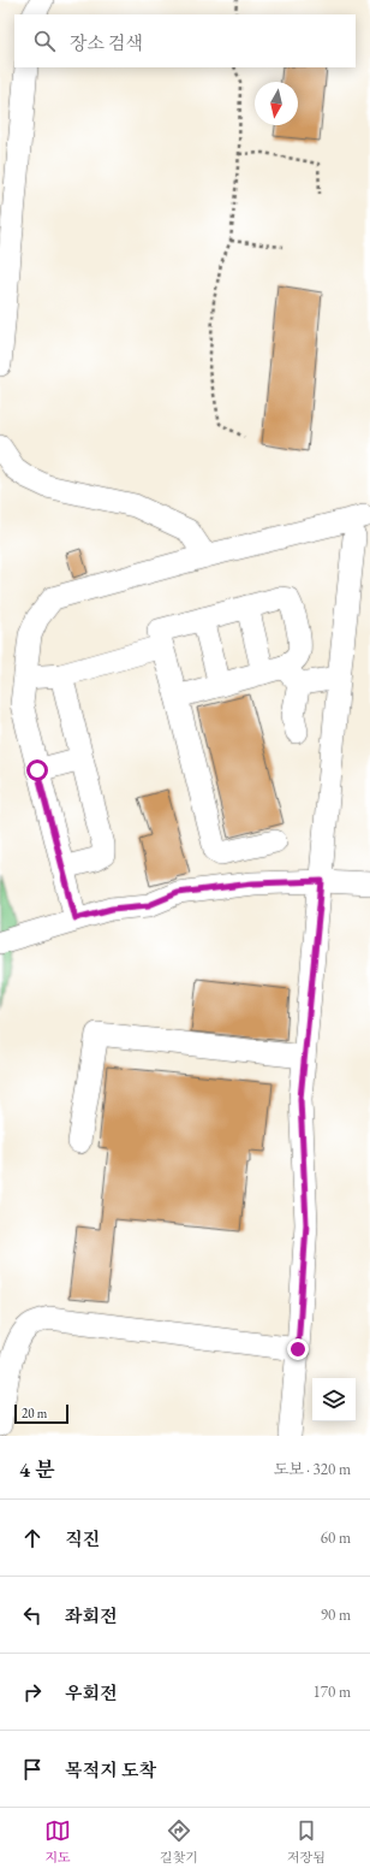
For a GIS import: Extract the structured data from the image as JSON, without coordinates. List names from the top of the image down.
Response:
{
  "scale_bar": "20 m",
  "north": "bottom",
  "page": {
    "search": "장소 검색",
    "scale": "20 m",
    "heading": ["4 분", "도보 · 320 m"],
    "list": [
      ["직진", "60 m"],
      ["좌회전", "90 m"],
      ["우회전", "170 m"],
      "목적지 도착"
    ],
    "nav": ["지도", "길찾기", "저장됨"]
  }
}
